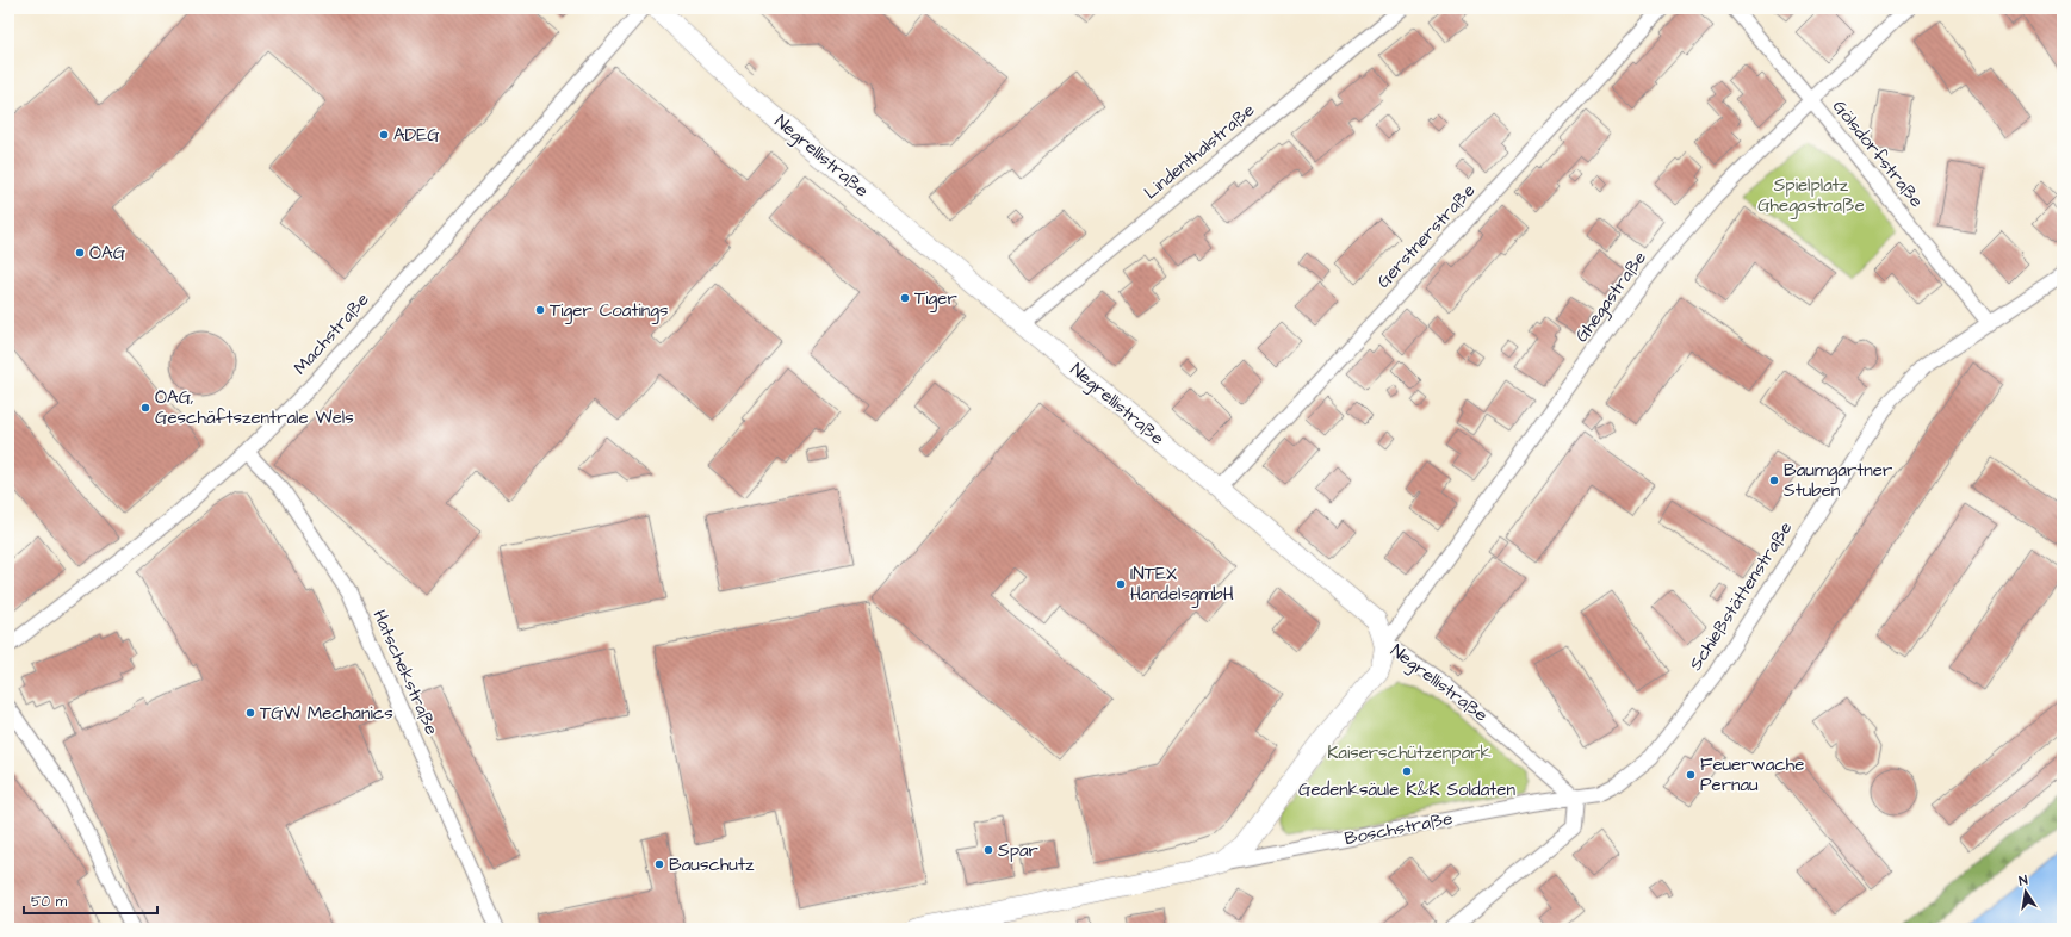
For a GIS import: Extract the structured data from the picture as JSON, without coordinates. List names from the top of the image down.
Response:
{
  "streets": {
    "main road": ["Negrellistraße", "Boschstraße"],
    "street": [
      "Lindenthalstraße",
      "Gölsdorfstraße",
      "Gerstnerstraße",
      "Ghegastraße",
      "Machstraße",
      "Schießstättenstraße",
      "Hatschekstraße"
    ]
  },
  "crossings": [
    ["Lindenthalstraße", "Negrellistraße"],
    ["Gölsdorfstraße", "Ghegastraße"],
    ["Gölsdorfstraße", "Schießstättenstraße"],
    ["Negrellistraße", "Gerstnerstraße"],
    ["Negrellistraße", "Ghegastraße"],
    ["Negrellistraße", "Schießstättenstraße"],
    ["Negrellistraße", "Boschstraße"],
    ["Ghegastraße", "Boschstraße"],
    ["Machstraße", "Hatschekstraße"],
    ["Schießstättenstraße", "Boschstraße"]
  ],
  "parks": ["Spielplatz Ghegastraße", "Kaiserschützenpark"],
  "places": [
    "ADEG",
    "ÖAG",
    "Tiger",
    "Tiger Coatings",
    "ÖAG, Geschäftszentrale Wels",
    "Baumgartner Stuben",
    "INTEX HandelsgmbH",
    "TGW Mechanics",
    "Gedenksäule K&K Soldaten",
    "Feuerwache Pernau",
    "Spar",
    "Bauschutz"
  ],
  "scale_bar": "50 m",
  "north": "top"
}
